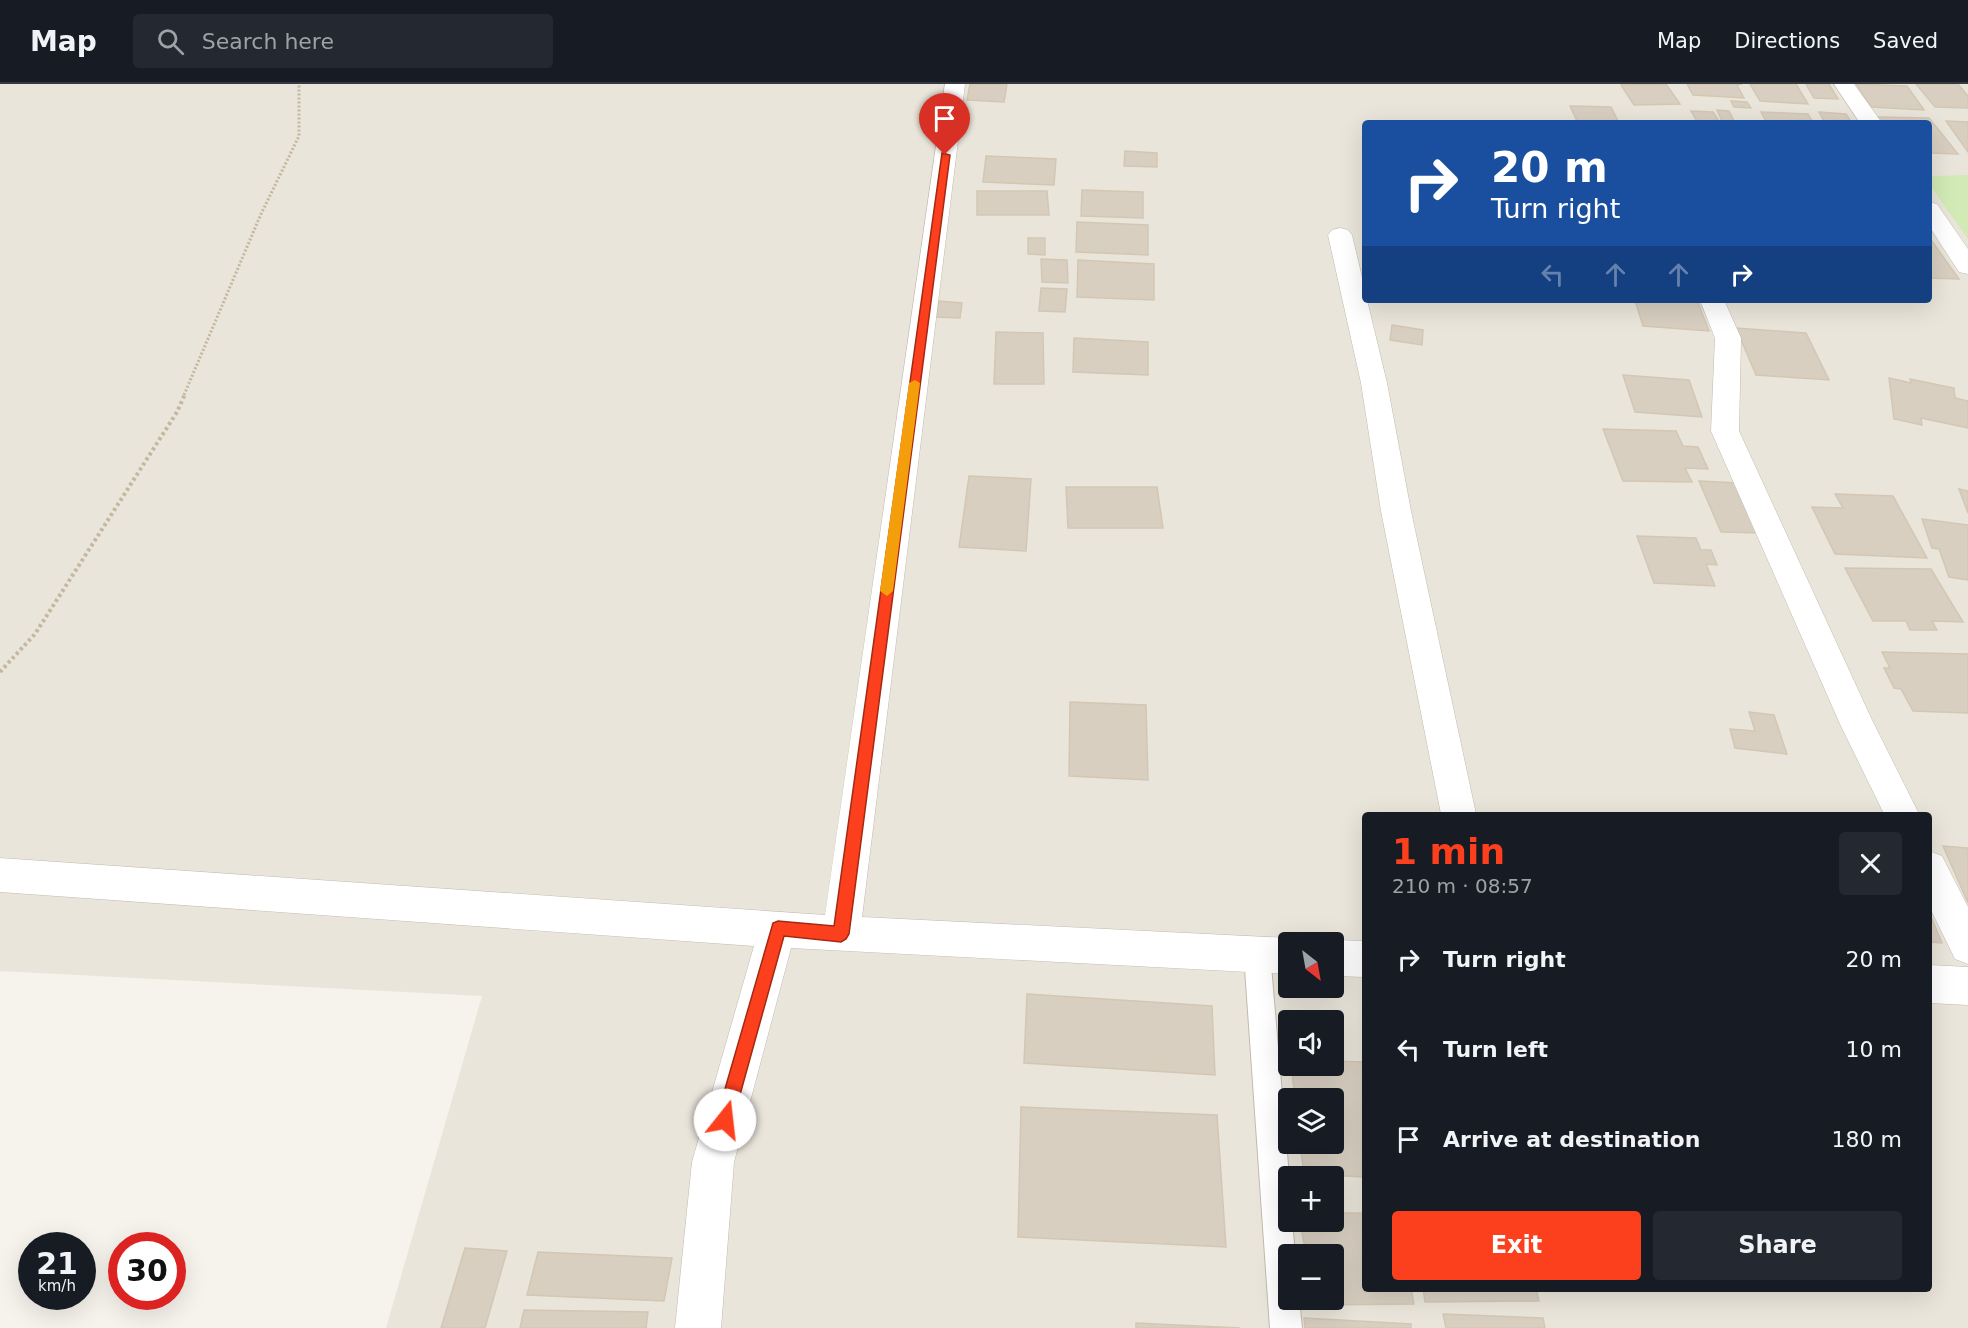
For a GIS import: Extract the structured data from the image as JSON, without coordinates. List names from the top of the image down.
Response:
{
  "north": "bottom right",
  "page": {
    "header": "Map",
    "search": "Search here",
    "nav": ["Map", "Directions", "Saved"],
    "turn": ["20 m", "Turn right"],
    "heading": ["1 min", "210 m · 08:57"],
    "list": [
      {
        "name": "Turn right",
        "value": "20 m"
      },
      {
        "name": "Turn left",
        "value": "10 m"
      },
      {
        "name": "Arrive at destination",
        "value": "180 m"
      }
    ],
    "map_buttons": ["+", "−"],
    "buttons": ["Exit", "Share"],
    "speed": "21 km/h",
    "limit": "30"
  }
}
